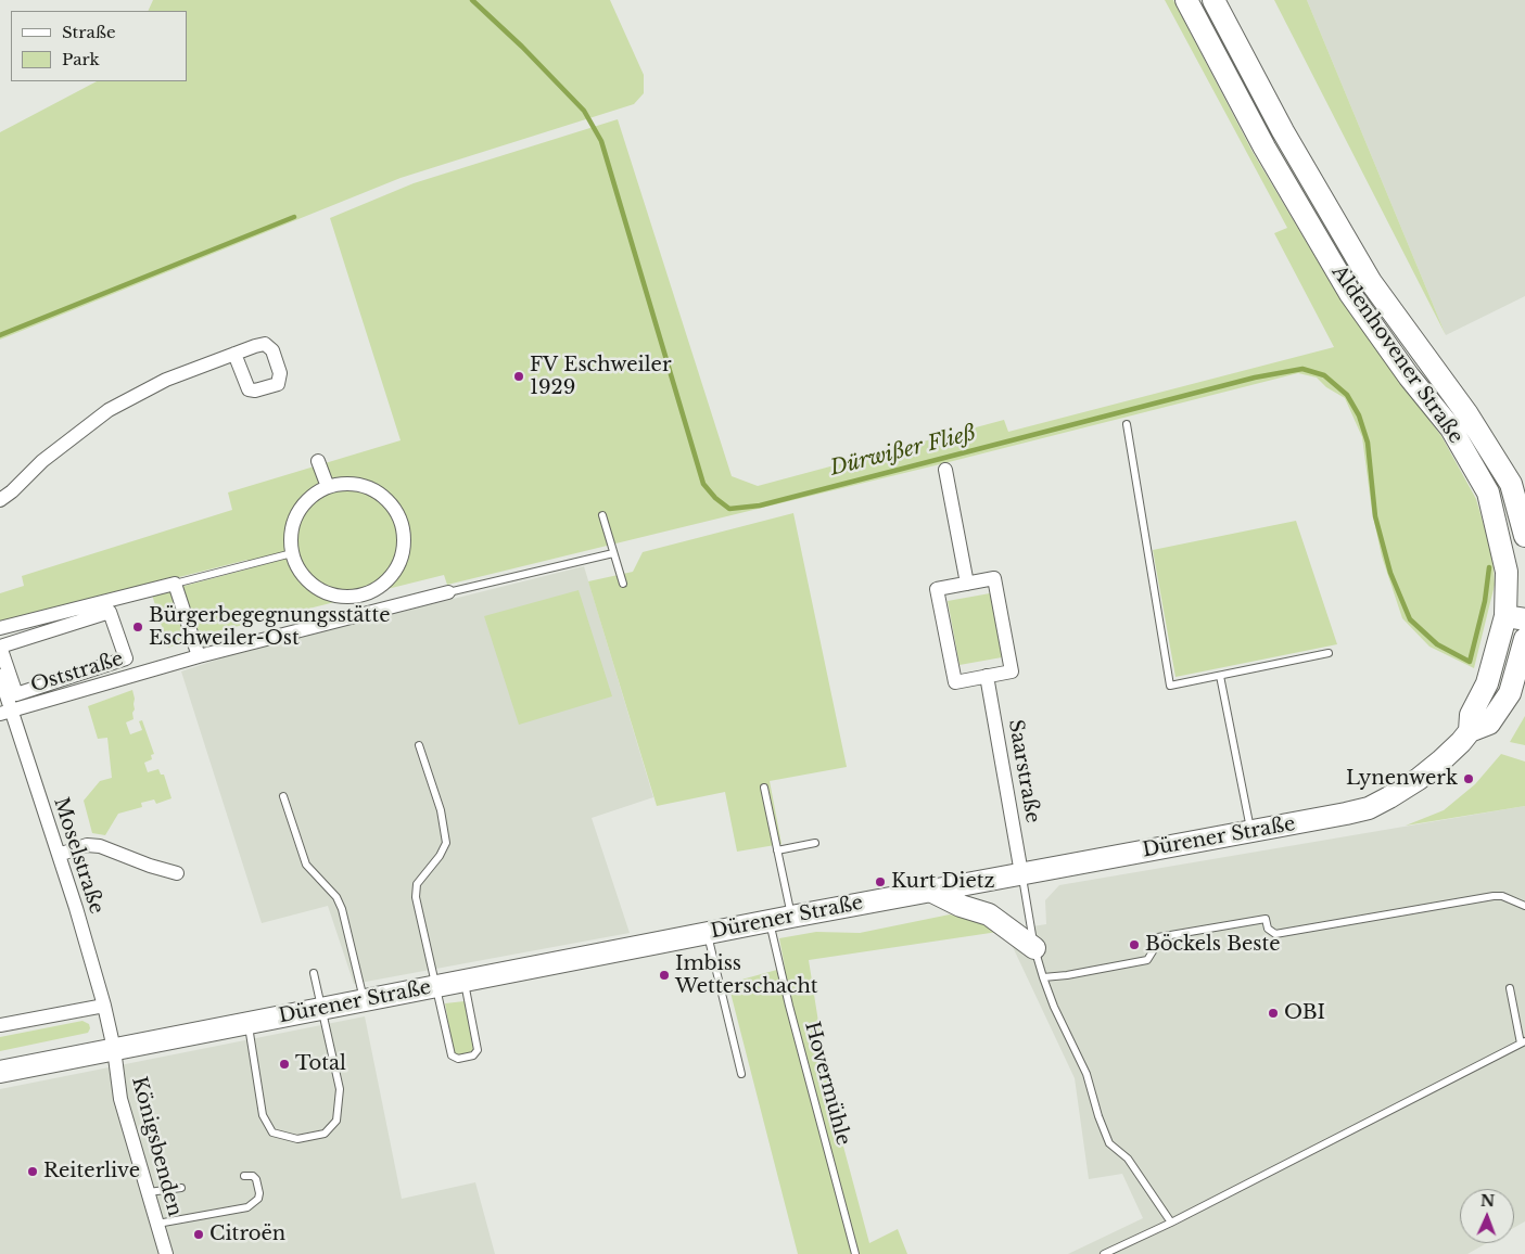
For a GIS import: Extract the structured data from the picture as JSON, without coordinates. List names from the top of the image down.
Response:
{
  "streets": {
    "main road": ["Aldenhovener Straße", "Dürener Straße"],
    "street": [
      "Oststraße",
      "Saarstraße",
      "Moselstraße",
      "Königsbenden"
    ],
    "lane": ["Hovermühle"]
  },
  "crossings": [
    ["Aldenhovener Straße", "Dürener Straße"],
    ["Oststraße", "Moselstraße"],
    ["Saarstraße", "Dürener Straße"],
    ["Dürener Straße", "Moselstraße"],
    ["Dürener Straße", "Hovermühle"],
    ["Dürener Straße", "Königsbenden"],
    ["Moselstraße", "Königsbenden"]
  ],
  "water": ["Dürwißer Fließ"],
  "places": [
    "FV Eschweiler 1929",
    "Bürgerbegegnungsstätte Eschweiler-Ost",
    "Lynenwerk",
    "Kurt Dietz",
    "Böckels Beste",
    "Imbiss Wetterschacht",
    "OBI",
    "Total",
    "Reiterlive",
    "Citroën"
  ],
  "legend": ["Straße", "Park"],
  "north": "top"
}
